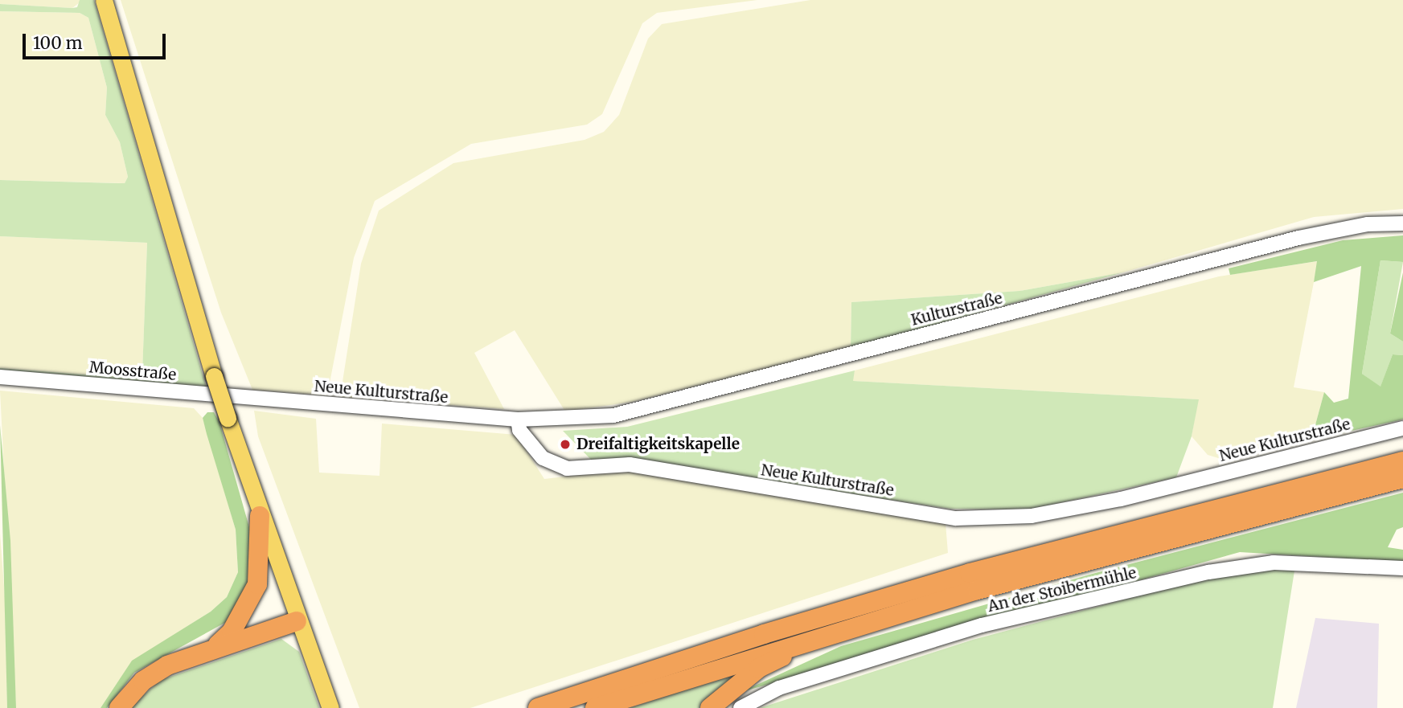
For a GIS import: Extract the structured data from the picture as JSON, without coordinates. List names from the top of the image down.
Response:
{
  "streets": {
    "street": [
      "Kulturstraße",
      "Moosstraße",
      "Neue Kulturstraße",
      "An der Stoibermühle"
    ]
  },
  "crossings": [
    ["Kulturstraße", "Neue Kulturstraße"],
    ["Moosstraße", "Neue Kulturstraße"]
  ],
  "places": ["Dreifaltigkeitskapelle"],
  "scale_bar": "100 m"
}
